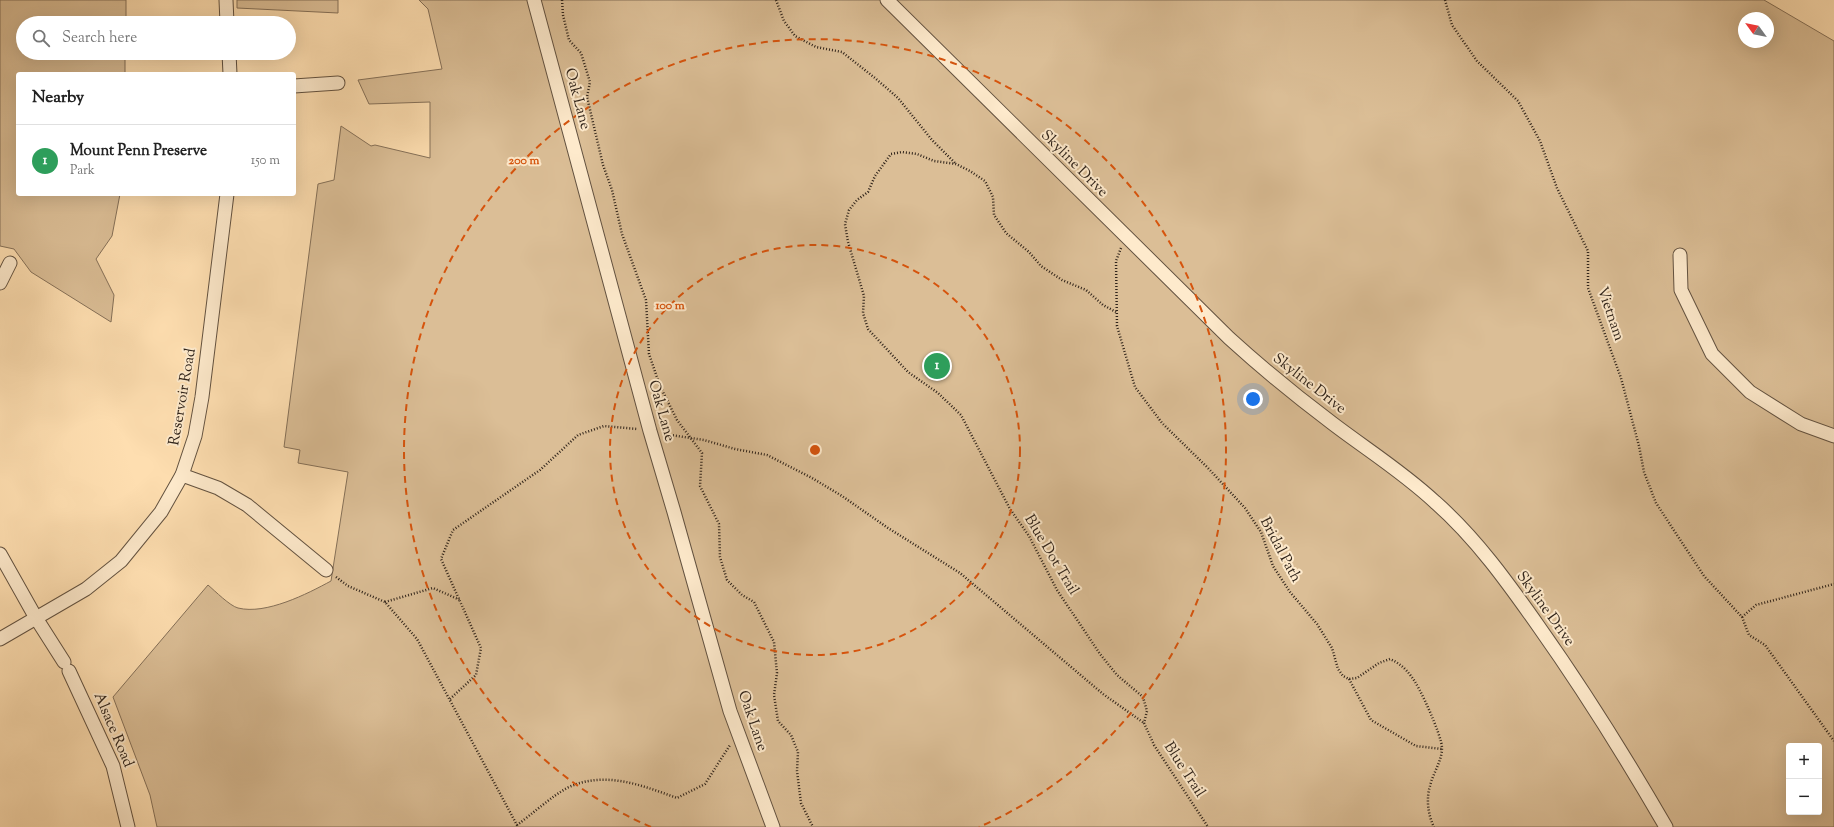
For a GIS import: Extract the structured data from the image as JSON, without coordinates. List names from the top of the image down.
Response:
{
  "streets": {
    "street": [
      "Oak Lane",
      "Skyline Drive",
      "Reservoir Road",
      "Alsace Road"
    ],
    "path": [
      "Vietnam",
      "Bridal Path",
      "Blue Dot Trail",
      "Blue Trail"
    ]
  },
  "crossings": [
    ["Reservoir Road", "Alsace Road"],
    ["Bridal Path", "Blue Dot Trail"],
    ["Blue Dot Trail", "Blue Trail"]
  ],
  "north": "top left",
  "page": {
    "search": "Search here",
    "heading": "Nearby",
    "list": [
      {
        "mark": "1",
        "name": "Mount Penn Preserve",
        "note": "Park",
        "value": "150 m"
      }
    ],
    "pins": "1",
    "map_buttons": ["+", "−"]
  },
  "rings": ["200 m", "100 m"]
}
